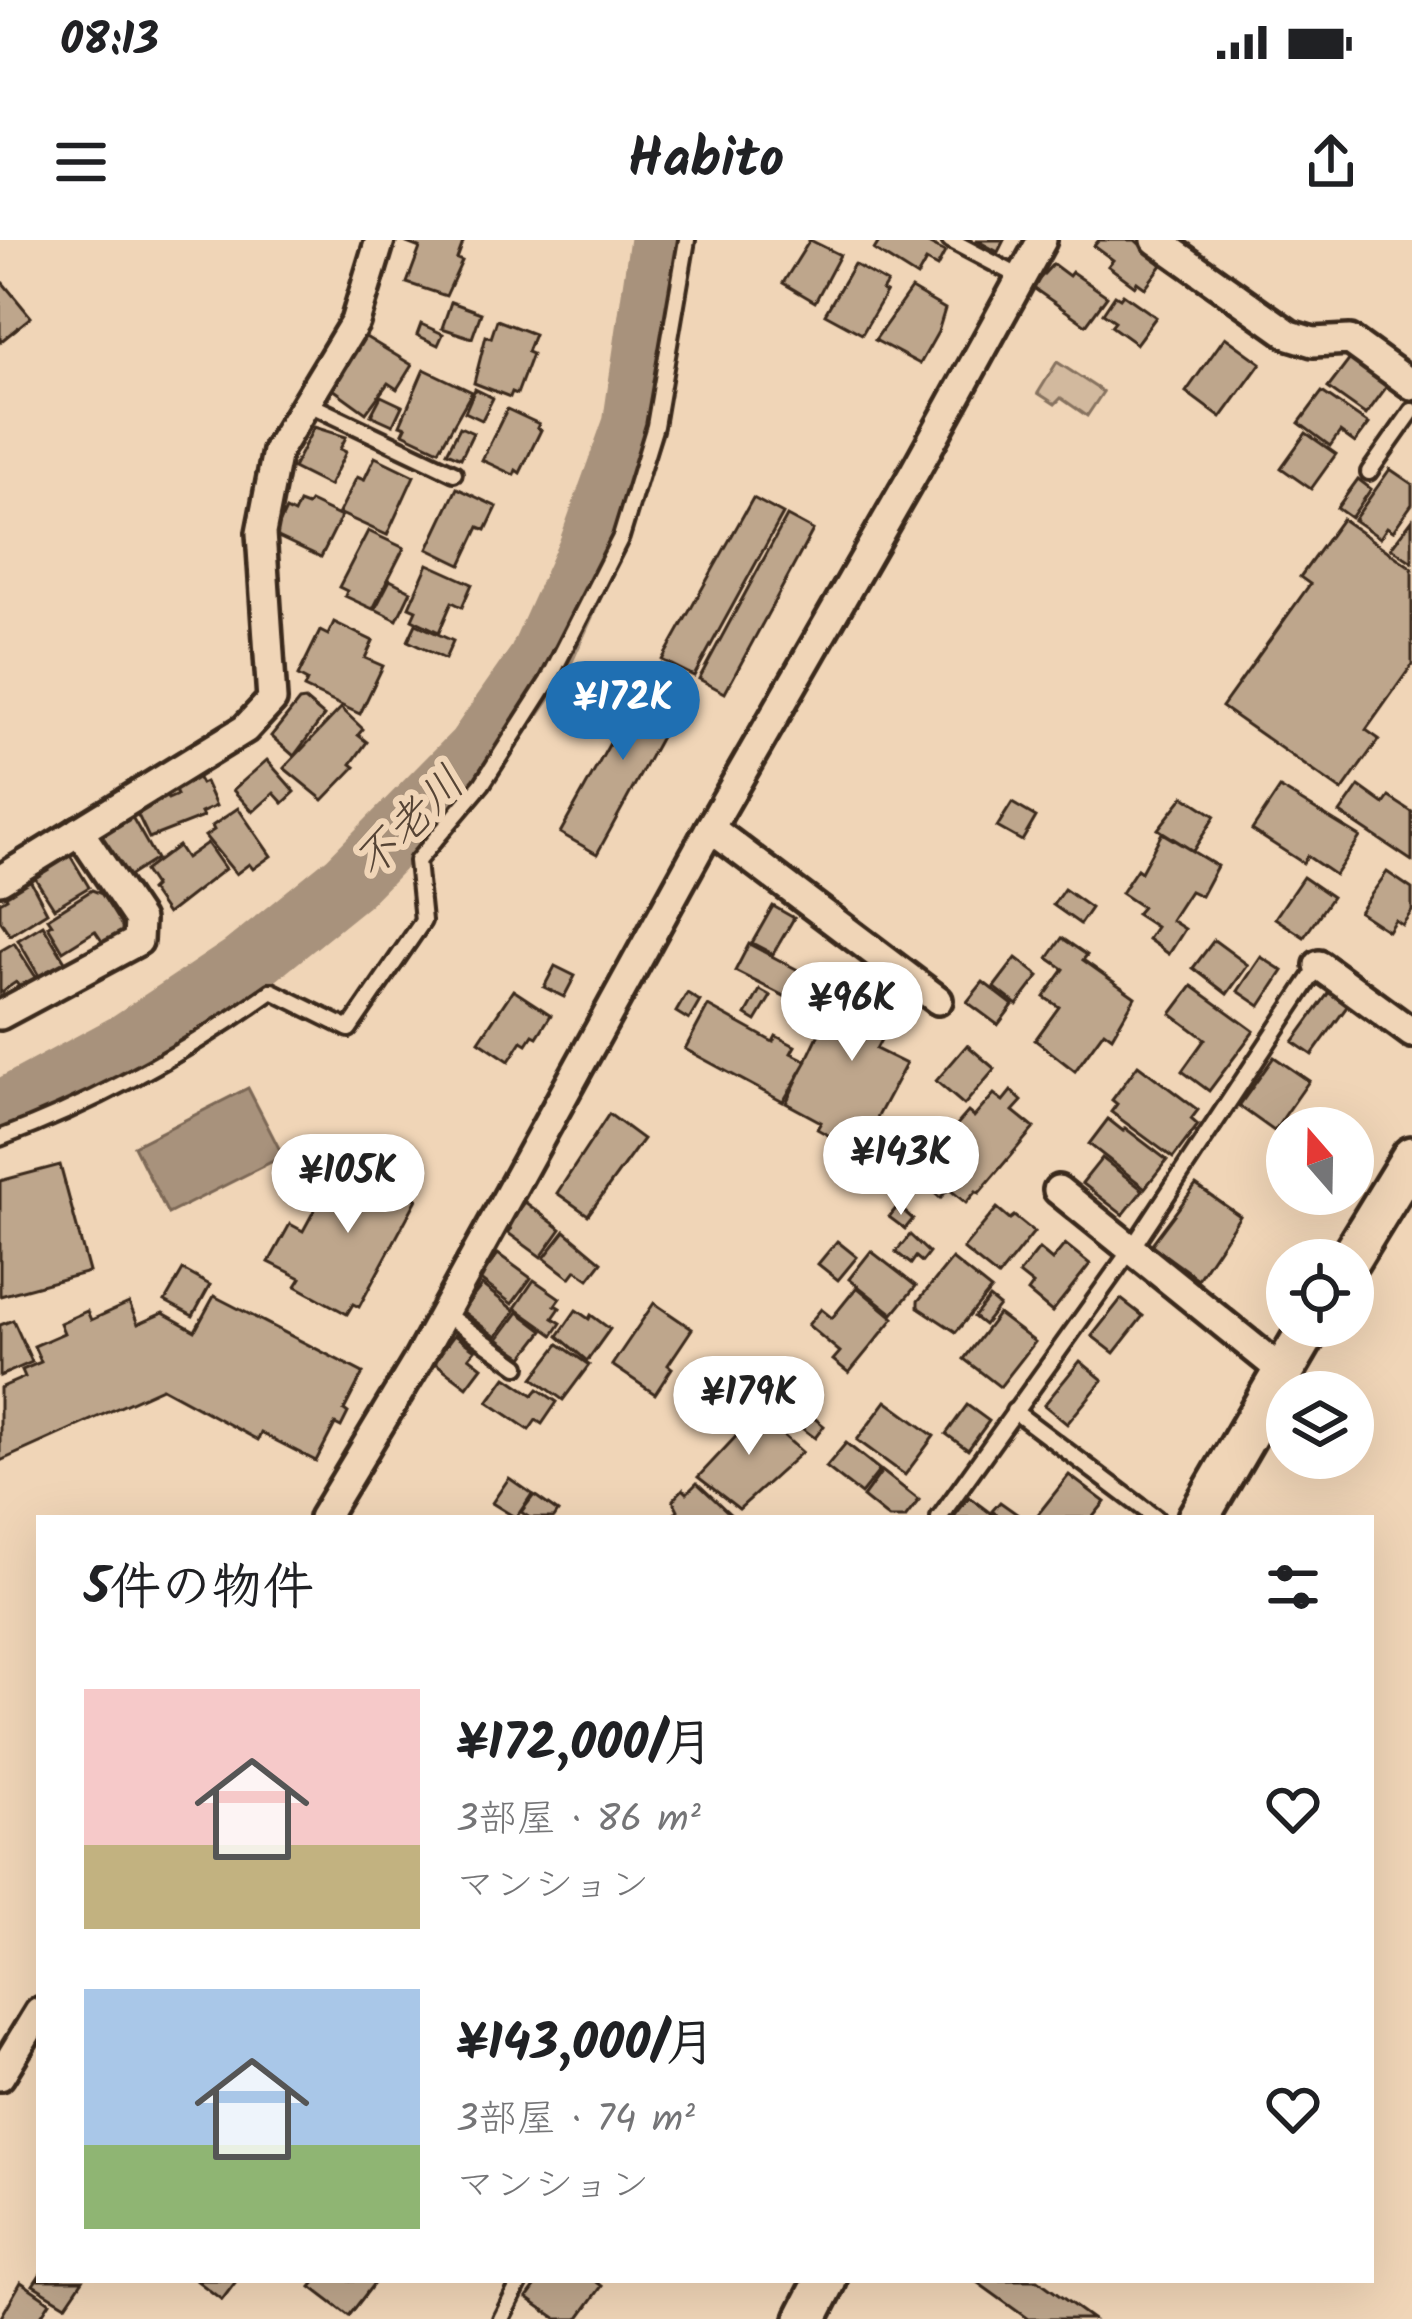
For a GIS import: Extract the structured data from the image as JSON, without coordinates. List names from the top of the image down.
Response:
{
  "water": ["不老川"],
  "north": "top",
  "page": {
    "status": "08:13",
    "header": "Habito",
    "price": [
      "¥172K",
      "¥96K",
      "¥143K",
      "¥105K",
      "¥179K"
    ],
    "heading": "5件の物件",
    "list": [
      {
        "name": "¥172,000/月",
        "note": "3部屋 · 86 m² · マンション"
      },
      {
        "name": "¥143,000/月",
        "note": "3部屋 · 74 m² · マンション"
      }
    ]
  }
}
